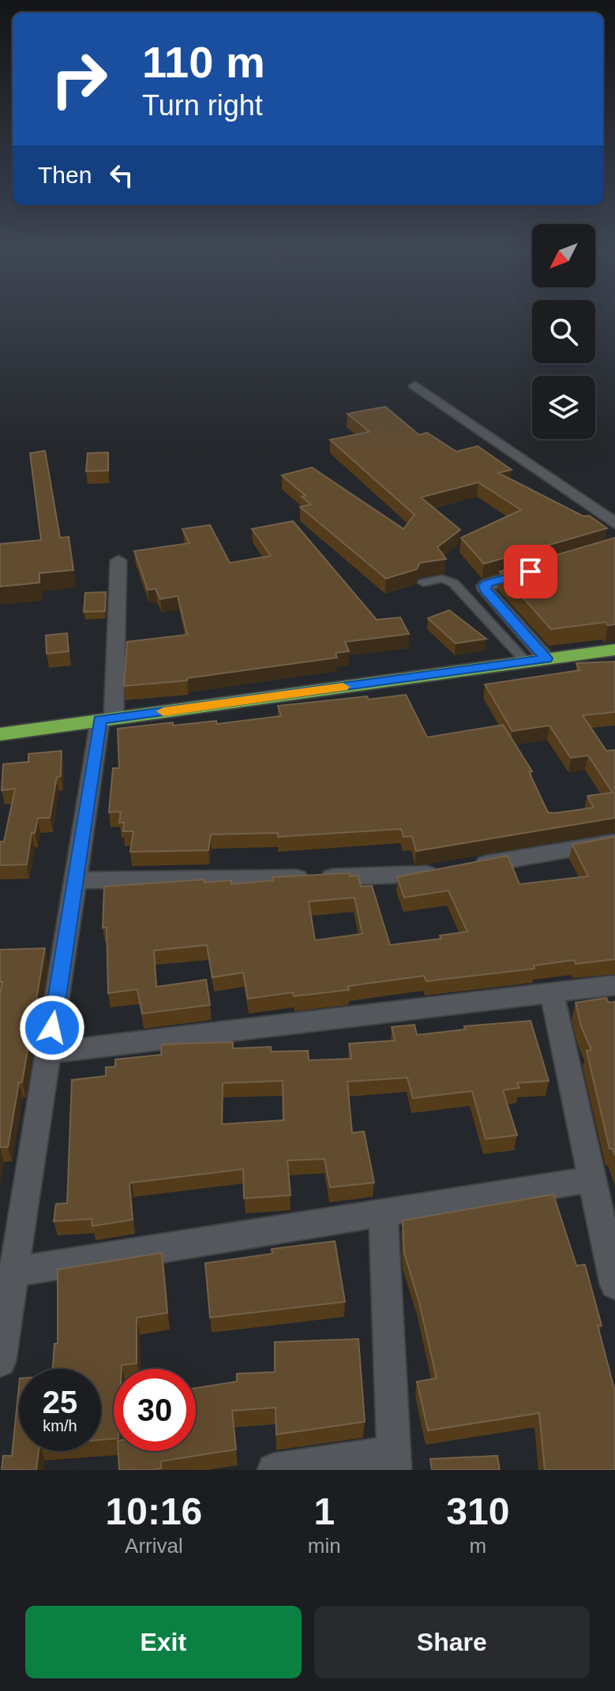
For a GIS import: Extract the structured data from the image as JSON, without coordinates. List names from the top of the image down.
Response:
{
  "north": "bottom left",
  "page": {
    "turn": ["110 m", "Turn right"],
    "then": "Then",
    "speed": "25 km/h",
    "limit": "30",
    "eta": [
      "10:16",
      "Arrival",
      "1",
      "min",
      "310",
      "m"
    ],
    "buttons": ["Exit", "Share"]
  }
}
